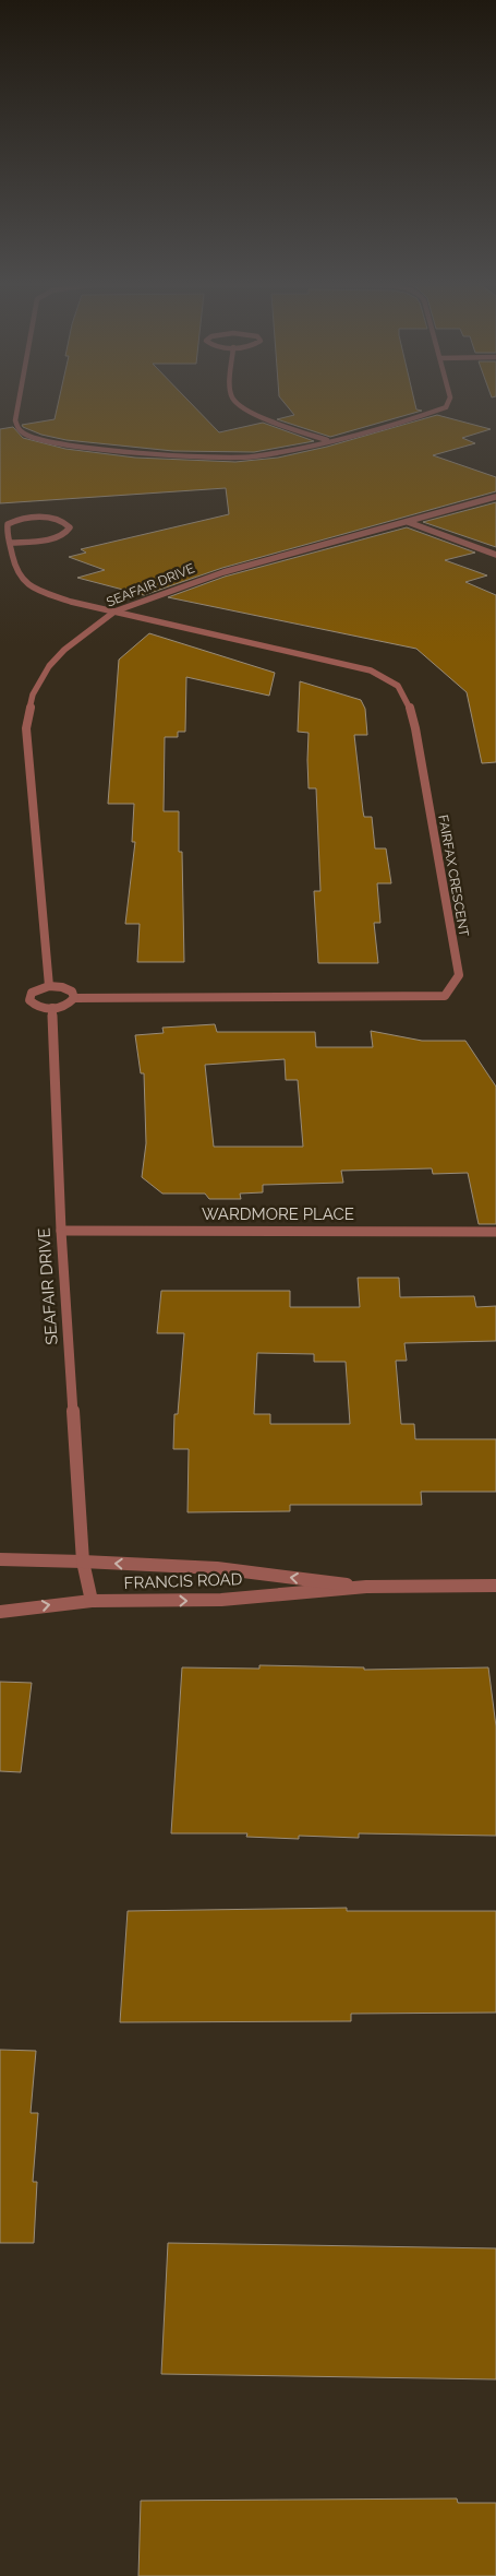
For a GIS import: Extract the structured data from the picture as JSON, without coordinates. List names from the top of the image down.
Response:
{
  "streets": {
    "street": [
      "SEAFAIR DRIVE",
      "FAIRFAX CRESCENT",
      "WARDMORE PLACE",
      "FRANCIS ROAD"
    ]
  },
  "crossings": [
    ["SEAFAIR DRIVE", "FAIRFAX CRESCENT"],
    ["SEAFAIR DRIVE", "WARDMORE PLACE"],
    ["SEAFAIR DRIVE", "FRANCIS ROAD"]
  ]
}
